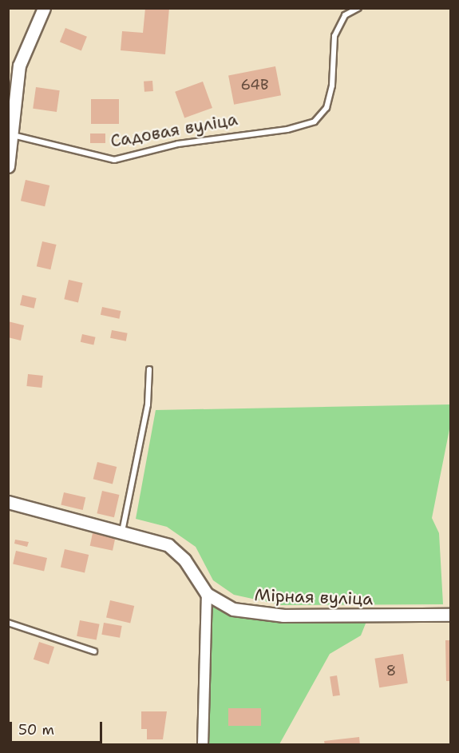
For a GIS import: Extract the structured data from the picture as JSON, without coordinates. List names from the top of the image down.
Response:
{
  "streets": {
    "street": ["Мірная вуліца"],
    "lane": ["Садовая вуліца"]
  },
  "house_numbers": ["64В", "8"],
  "scale_bar": "50 m"
}
